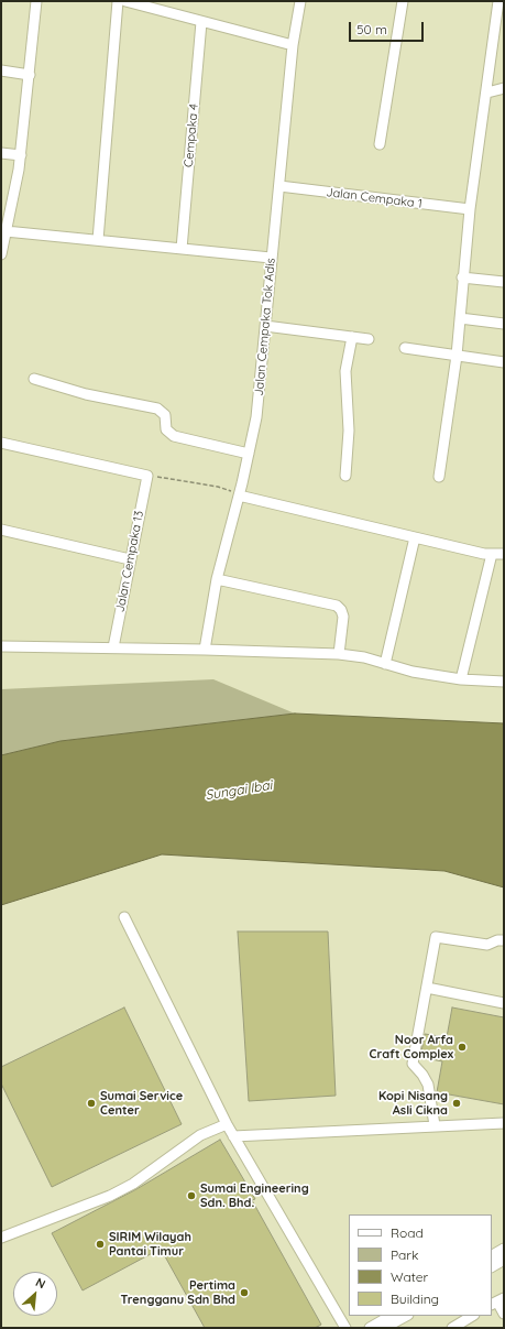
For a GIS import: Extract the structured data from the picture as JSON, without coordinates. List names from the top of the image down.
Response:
{
  "streets": {
    "street": [
      "Cempaka 4",
      "Jalan Cempaka 1",
      "Jalan Cempaka Tok Adis",
      "Jalan Cempaka 13"
    ]
  },
  "crossings": [
    ["Jalan Cempaka 1", "Jalan Cempaka Tok Adis"]
  ],
  "water": ["Sungai Ibai"],
  "places": [
    "Noor Arfa Craft Complex",
    "Sumai Service Center",
    "Kopi Nisang Asli Cikna",
    "Sumai Engineering Sdn. Bhd.",
    "SIRIM Wilayah Pantai Timur",
    "Pertima Trengganu Sdn Bhd"
  ],
  "legend": [
    "Road",
    "Park",
    "Water",
    "Building"
  ],
  "scale_bar": "50 m",
  "north": "top right"
}
